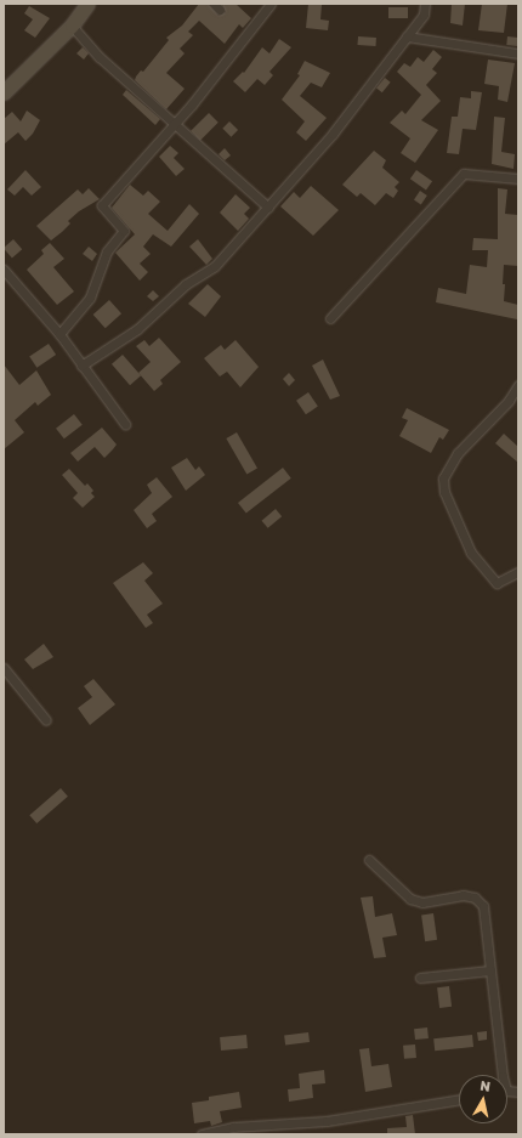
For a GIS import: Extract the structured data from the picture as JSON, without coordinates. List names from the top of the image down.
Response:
{
  "north": "top"
}
